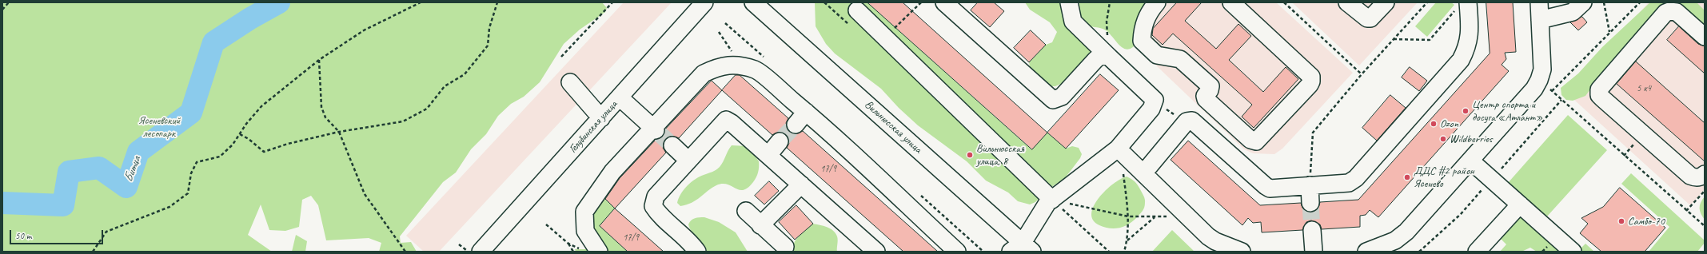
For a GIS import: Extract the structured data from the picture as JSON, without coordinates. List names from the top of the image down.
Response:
{
  "streets": {
    "street": ["Голубинская улица", "Вильнюсская улица"]
  },
  "water": ["Битца"],
  "parks": ["Ясеневский лесопарк"],
  "places": [
    "Центр спорта и досуга «Атлант»",
    "Ozon",
    "Wildberries",
    "Вильнюсская улица, 8",
    "ДДС #2 район Ясенево",
    "Самбо-70"
  ],
  "house_numbers": ["5 к4", "17/9", "17/9"],
  "scale_bar": "50 m"
}
